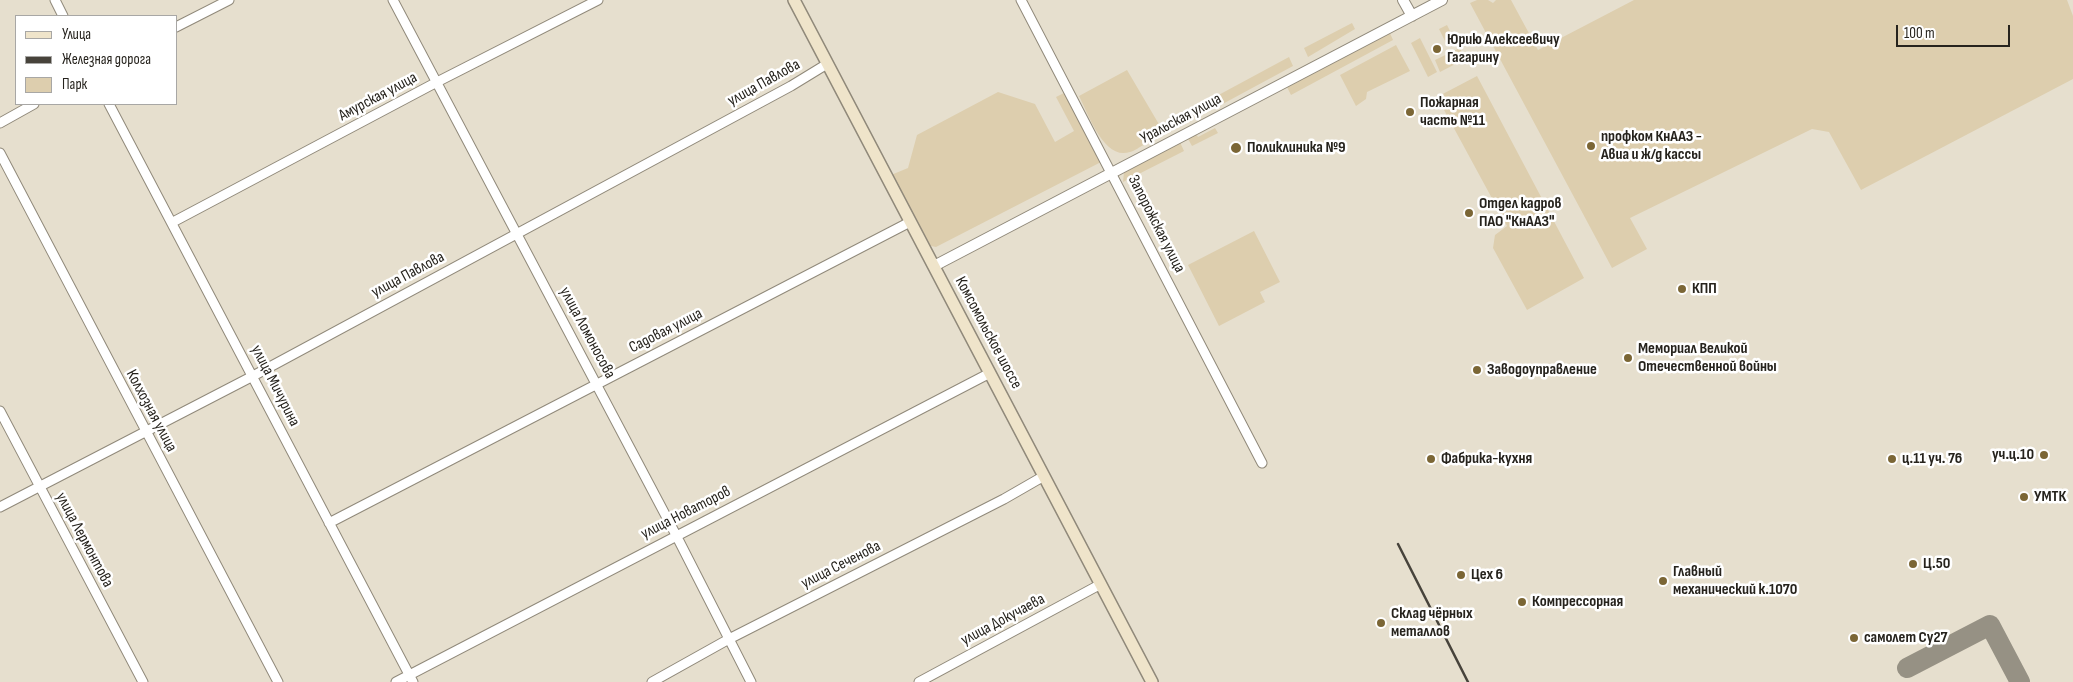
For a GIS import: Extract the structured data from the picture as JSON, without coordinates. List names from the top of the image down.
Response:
{
  "streets": {
    "main road": ["Комсомольское шоссе"],
    "street": [
      "улица Павлова",
      "Амурская улица",
      "Уральская улица",
      "Запорожская улица",
      "Садовая улица",
      "улица Ломоносова",
      "улица Мичурина",
      "Колхозная улица",
      "улица Новаторов",
      "улица Лермонтова",
      "улица Сеченова",
      "улица Докучаева"
    ]
  },
  "crossings": [
    ["улица Павлова", "улица Ломоносова"],
    ["улица Павлова", "Комсомольское шоссе"],
    ["улица Павлова", "улица Мичурина"],
    ["улица Павлова", "Колхозная улица"],
    ["улица Павлова", "улица Лермонтова"],
    ["Амурская улица", "улица Ломоносова"],
    ["Амурская улица", "улица Мичурина"],
    ["Уральская улица", "Запорожская улица"],
    ["Уральская улица", "Комсомольское шоссе"],
    ["Садовая улица", "улица Ломоносова"],
    ["Садовая улица", "Комсомольское шоссе"],
    ["Садовая улица", "улица Мичурина"],
    ["улица Ломоносова", "улица Новаторов"],
    ["улица Ломоносова", "улица Сеченова"],
    ["Комсомольское шоссе", "улица Новаторов"],
    ["Комсомольское шоссе", "улица Сеченова"],
    ["Комсомольское шоссе", "улица Докучаева"],
    ["улица Мичурина", "улица Новаторов"]
  ],
  "places": [
    "Юрию Алексеевичу Гагарину",
    "Пожарная часть №11",
    "профком КнААЗ - Авиа и ж/д кассы",
    "Поликлиника №9",
    "Отдел кадров ПАО \"КнААЗ\"",
    "КПП",
    "Мемориал Великой Отечественной войны",
    "Заводоуправление",
    "уч.ц.10",
    "Фабрика-кухня",
    "ц.11 уч. 76",
    "УМТК",
    "Ц.50",
    "Цех 6",
    "Главный механический к.1070",
    "Компрессорная",
    "Склад чёрных металлов",
    "самолет Су27"
  ],
  "legend": ["Улица", "Железная дорога", "Парк"],
  "scale_bar": "100 m"
}
